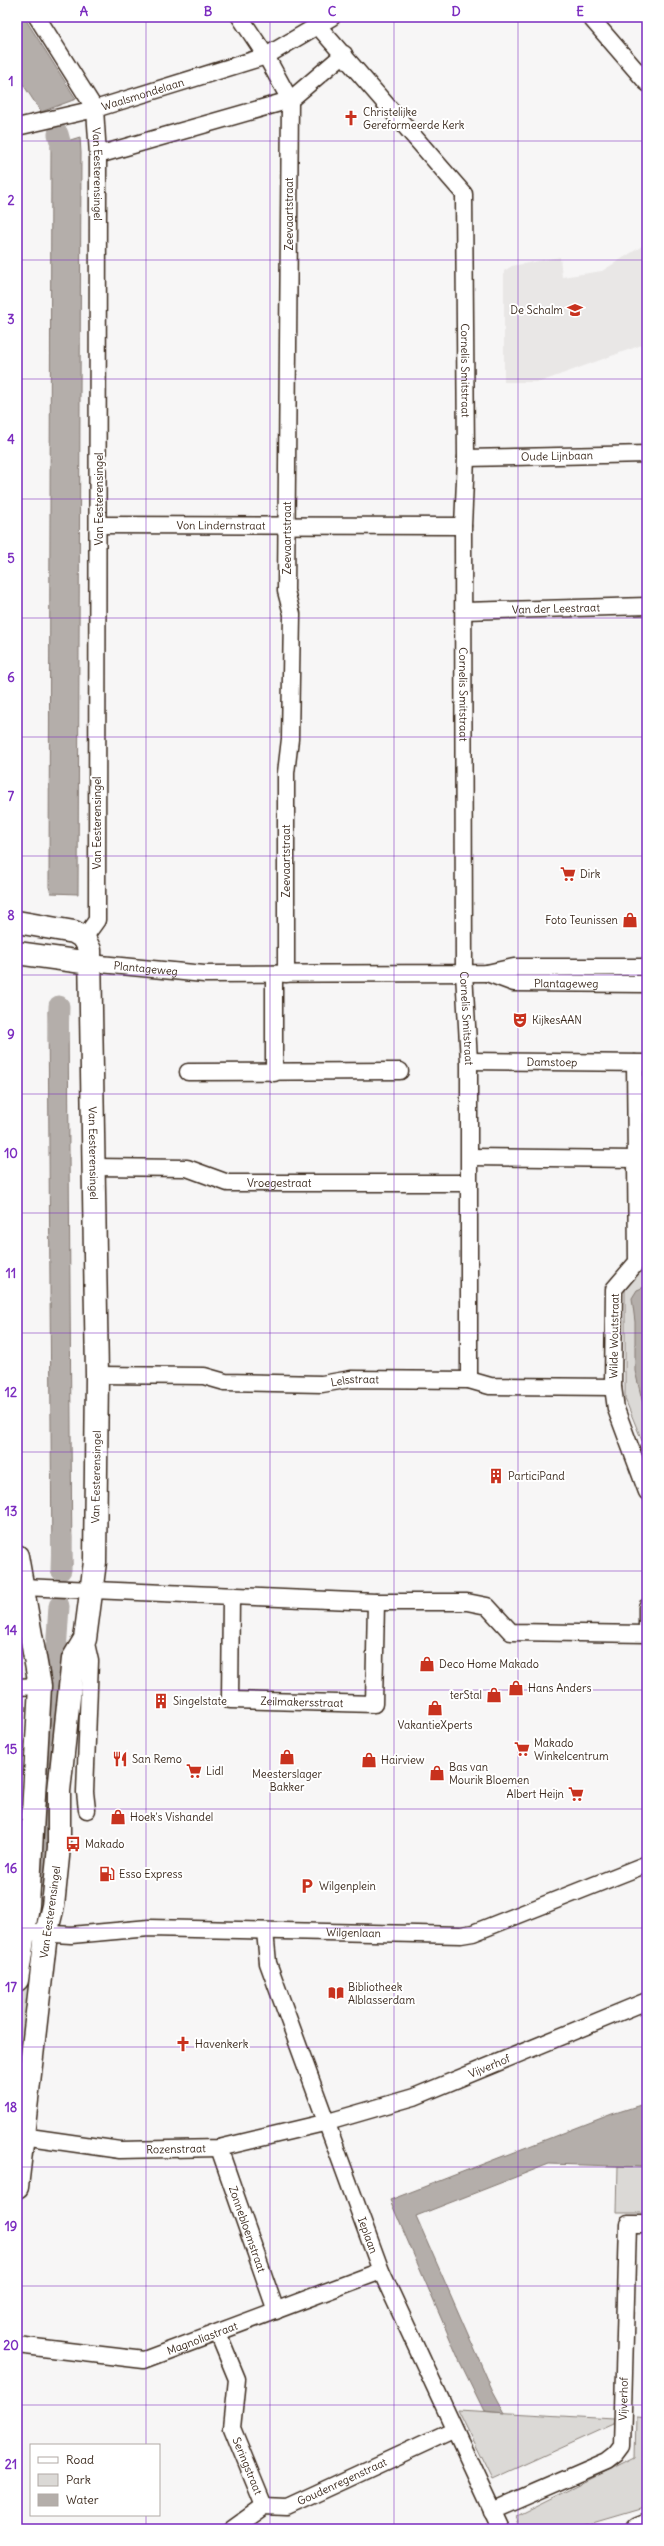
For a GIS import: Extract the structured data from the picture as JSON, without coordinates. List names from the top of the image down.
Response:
{
  "streets": {
    "street": [
      "Waalsmondelaan",
      "Van Eesterensingel",
      "Zeevaartstraat",
      "Cornelis Smitstraat",
      "Oude Lijnbaan",
      "Von Lindernstraat",
      "Van der Leestraat",
      "Plantageweg",
      "Damstoep",
      "Vroegestraat",
      "Wilde Woutstraat",
      "Lelsstraat",
      "Zeilmakersstraat",
      "Wilgenlaan",
      "Vijverhof",
      "Rozenstraat",
      "Zonnebloemstraat",
      "Ieplaan",
      "Magnoliastraat",
      "Seringstraat",
      "Goudenregenstraat"
    ]
  },
  "crossings": [
    ["Waalsmondelaan", "Van Eesterensingel"],
    ["Waalsmondelaan", "Cornelis Smitstraat"],
    ["Van Eesterensingel", "Von Lindernstraat"],
    ["Van Eesterensingel", "Plantageweg"],
    ["Van Eesterensingel", "Vroegestraat"],
    ["Van Eesterensingel", "Lelsstraat"],
    ["Van Eesterensingel", "Wilgenlaan"],
    ["Van Eesterensingel", "Rozenstraat"],
    ["Zeevaartstraat", "Von Lindernstraat"],
    ["Zeevaartstraat", "Plantageweg"],
    ["Cornelis Smitstraat", "Oude Lijnbaan"],
    ["Cornelis Smitstraat", "Von Lindernstraat"],
    ["Cornelis Smitstraat", "Van der Leestraat"],
    ["Cornelis Smitstraat", "Plantageweg"],
    ["Cornelis Smitstraat", "Damstoep"],
    ["Cornelis Smitstraat", "Vroegestraat"],
    ["Cornelis Smitstraat", "Lelsstraat"],
    ["Damstoep", "Wilde Woutstraat"],
    ["Wilde Woutstraat", "Lelsstraat"],
    ["Wilgenlaan", "Ieplaan"],
    ["Vijverhof", "Rozenstraat"],
    ["Vijverhof", "Ieplaan"],
    ["Rozenstraat", "Zonnebloemstraat"],
    ["Rozenstraat", "Ieplaan"],
    ["Zonnebloemstraat", "Magnoliastraat"],
    ["Ieplaan", "Magnoliastraat"],
    ["Ieplaan", "Goudenregenstraat"],
    ["Magnoliastraat", "Seringstraat"],
    ["Seringstraat", "Goudenregenstraat"]
  ],
  "places": {
    "church": ["Christelijke Gereformeerde Kerk", "Havenkerk"],
    "school or university": ["De Schalm"],
    "supermarket": [
      "Dirk",
      "Makado Winkelcentrum",
      "Lidl",
      "Albert Heijn"
    ],
    "shop": [
      "Foto Teunissen",
      "Deco Home Makado",
      "Hans Anders",
      "terStal",
      "VakantieXperts",
      "Meesterslager Bakker",
      "Hairview",
      "Bas van Mourik Bloemen",
      "Hoek's Vishandel"
    ],
    "theatre": ["KijkesAAN"],
    "building": ["ParticiPand", "Singelstate"],
    "restaurant": ["San Remo"],
    "bus stop": ["Makado"],
    "fuel station": ["Esso Express"],
    "parking": ["Wilgenplein"],
    "library": ["Bibliotheek Alblasserdam"]
  },
  "legend": ["Road", "Park", "Water"],
  "grid": {
    "columns": [
      "A",
      "B",
      "C",
      "D",
      "E"
    ],
    "rows": [
      "1",
      "2",
      "3",
      "4",
      "5",
      "6",
      "7",
      "8",
      "9",
      "10",
      "11",
      "12",
      "13",
      "14",
      "15",
      "16",
      "17",
      "18",
      "19",
      "20",
      "21"
    ]
  }
}
